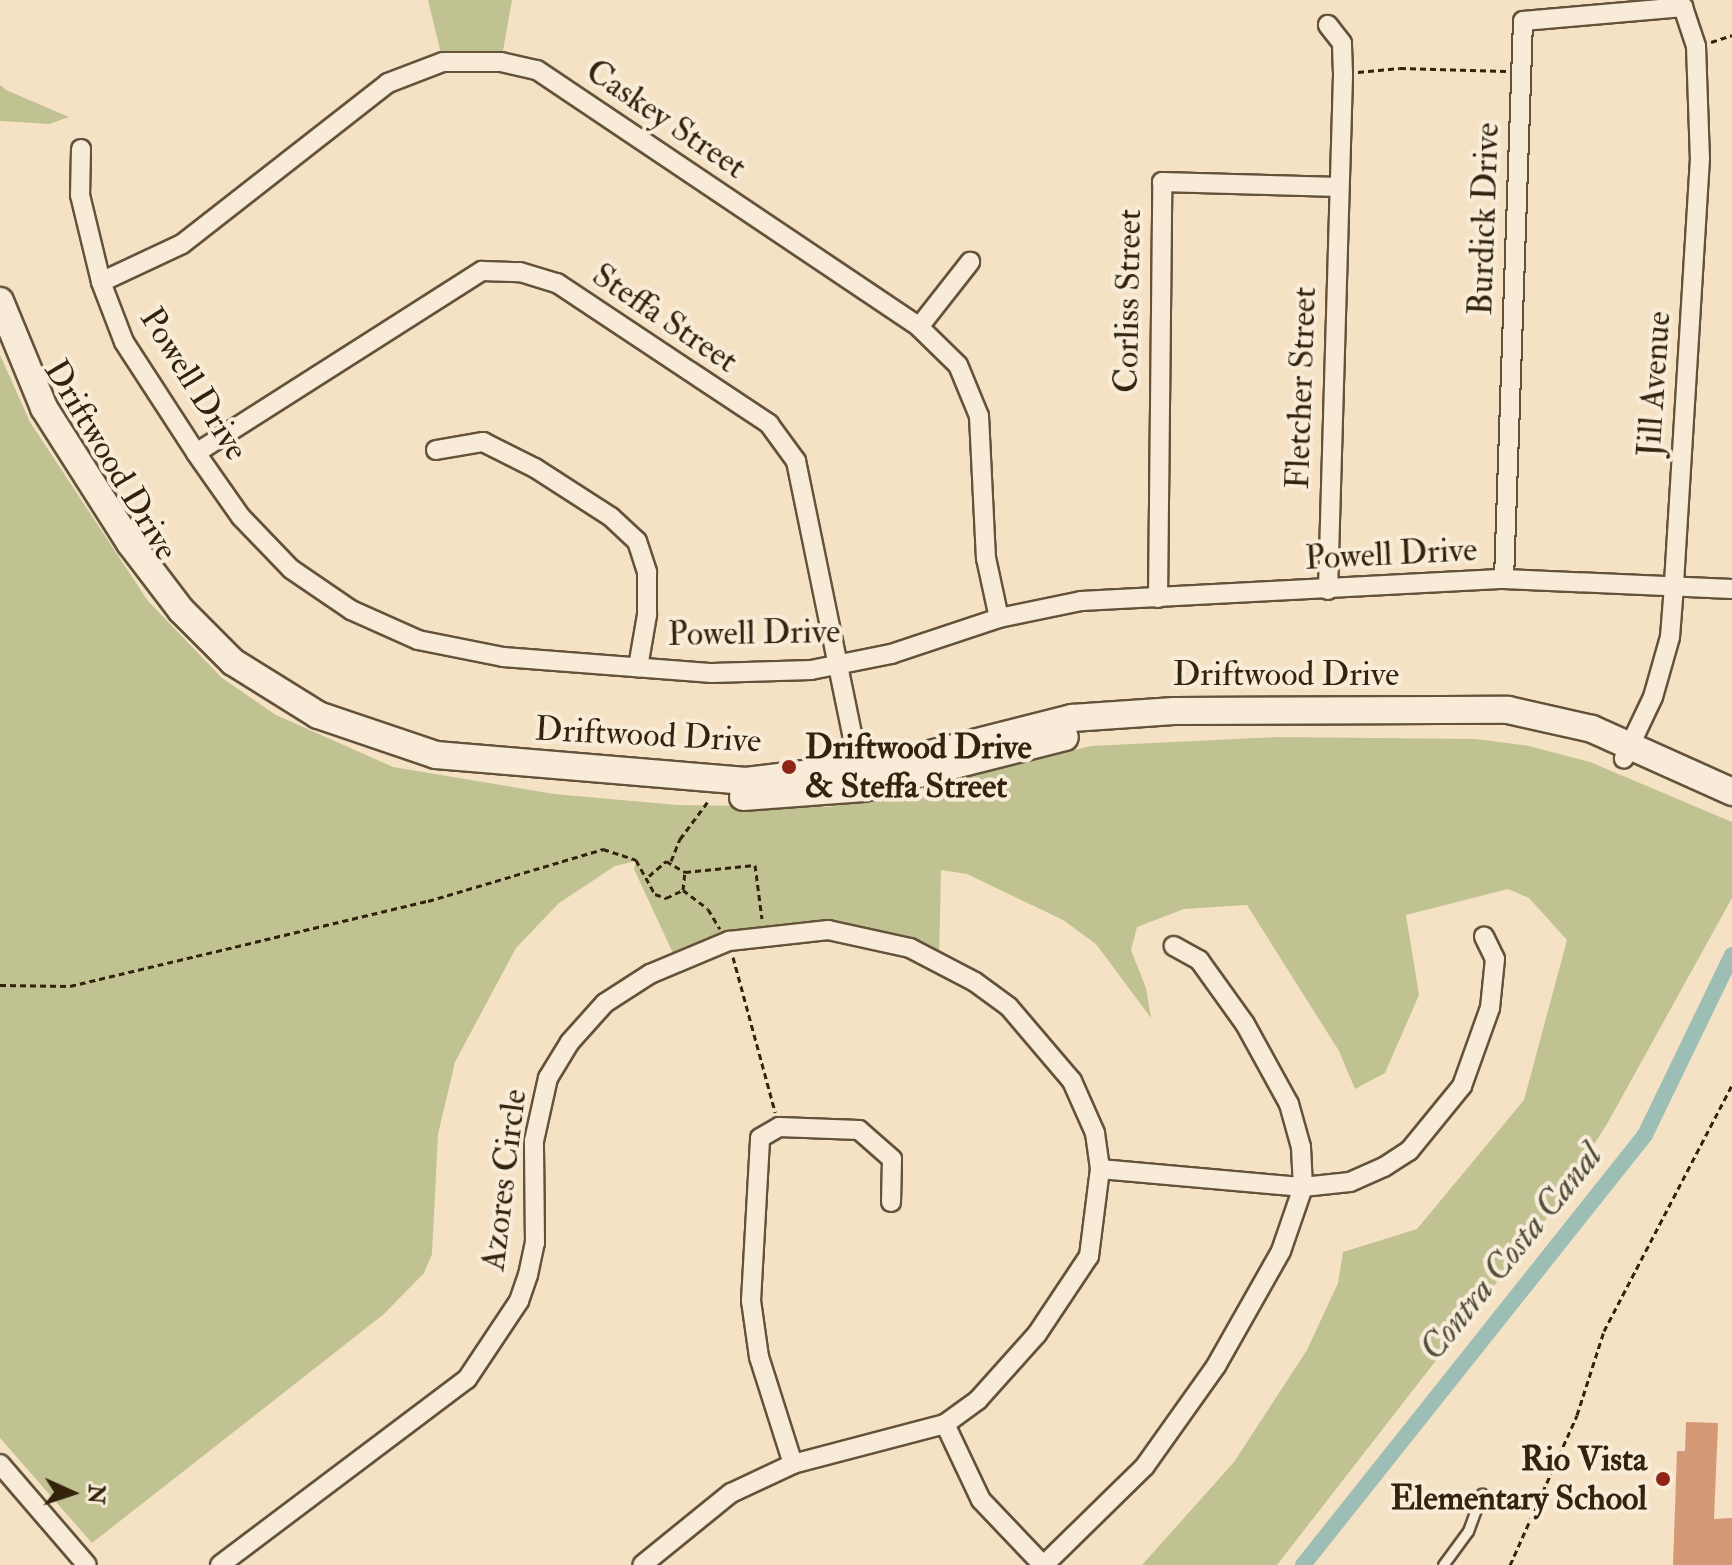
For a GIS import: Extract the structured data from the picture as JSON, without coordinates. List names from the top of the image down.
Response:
{
  "streets": {
    "street": [
      "Caskey Street",
      "Burdick Drive",
      "Corliss Street",
      "Steffa Street",
      "Powell Drive",
      "Jill Avenue",
      "Fletcher Street",
      "Driftwood Drive",
      "Azores Circle"
    ]
  },
  "crossings": [
    ["Caskey Street", "Powell Drive"],
    ["Burdick Drive", "Powell Drive"],
    ["Burdick Drive", "Jill Avenue"],
    ["Corliss Street", "Powell Drive"],
    ["Corliss Street", "Fletcher Street"],
    ["Steffa Street", "Powell Drive"],
    ["Steffa Street", "Driftwood Drive"],
    ["Powell Drive", "Jill Avenue"],
    ["Powell Drive", "Fletcher Street"],
    ["Jill Avenue", "Driftwood Drive"]
  ],
  "water": ["Contra Costa Canal"],
  "places": ["Driftwood Drive & Steffa Street", "Rio Vista Elementary School"],
  "north": "right"
}
